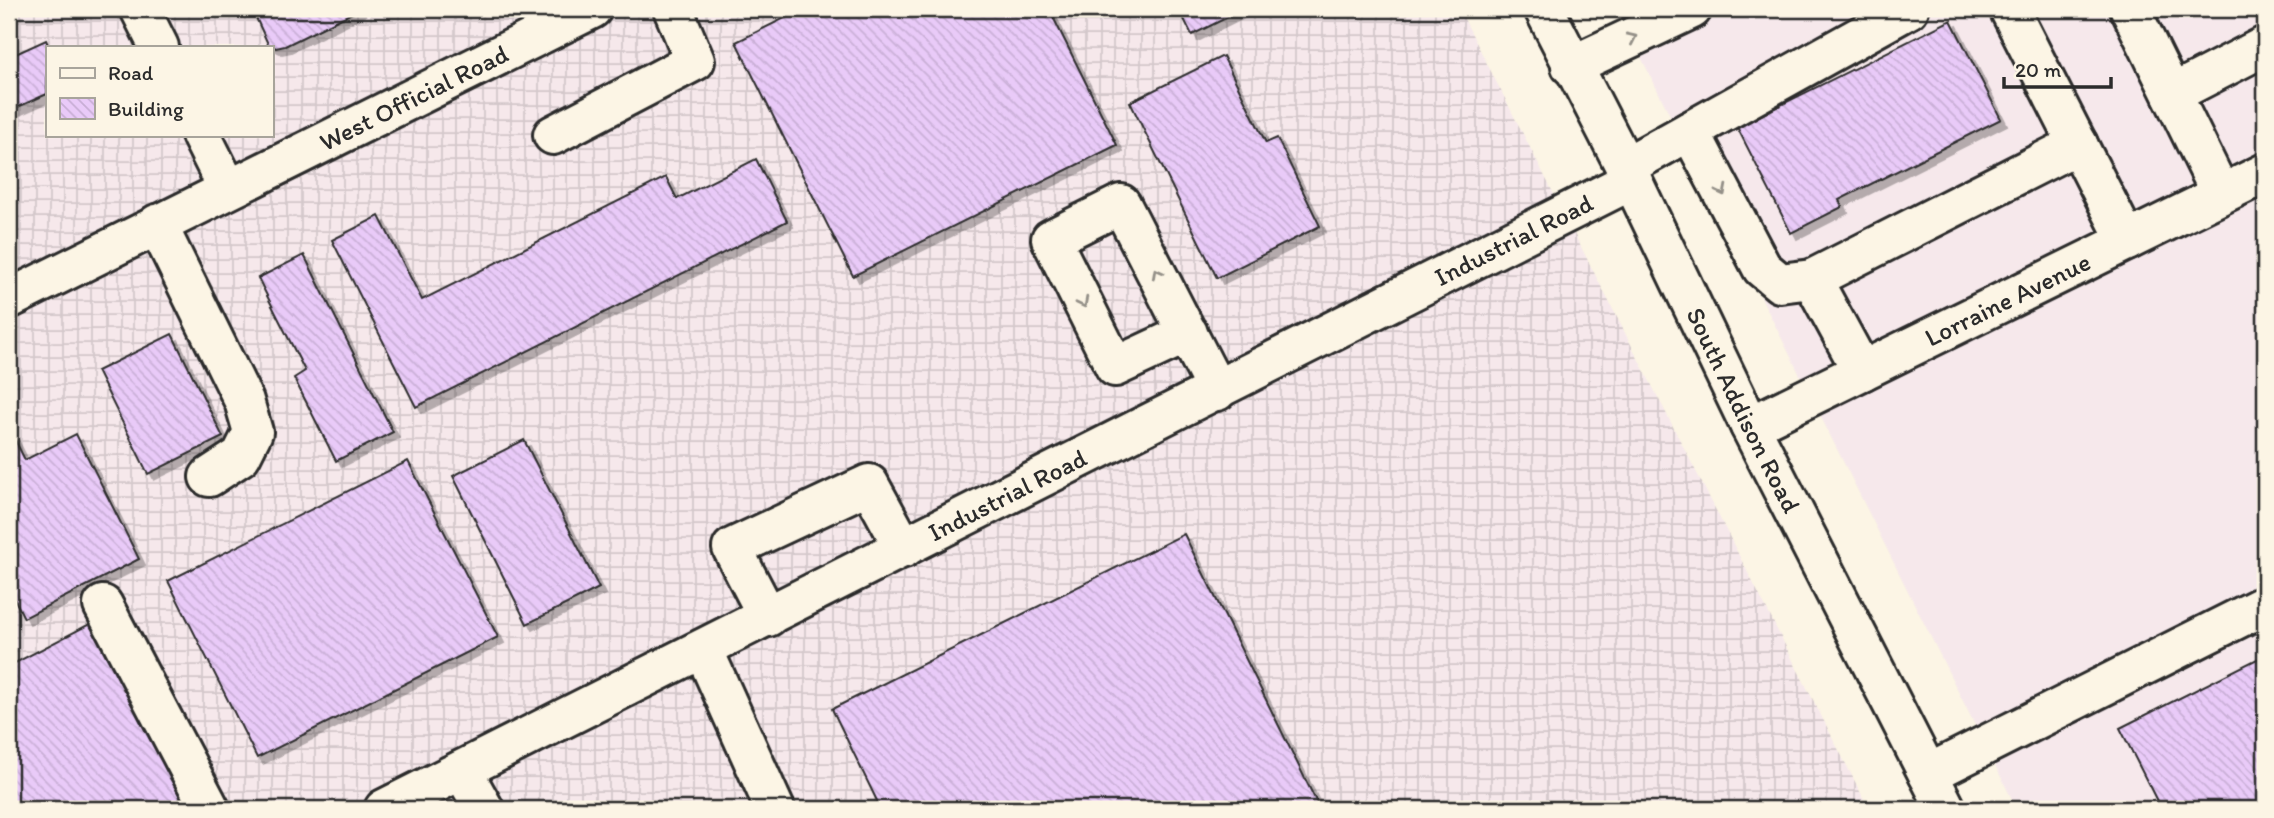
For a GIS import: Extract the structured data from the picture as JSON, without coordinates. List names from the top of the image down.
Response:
{
  "streets": {
    "street": [
      "West Official Road",
      "Industrial Road",
      "Lorraine Avenue",
      "South Addison Road"
    ]
  },
  "crossings": [
    ["Industrial Road", "South Addison Road"],
    ["Lorraine Avenue", "South Addison Road"]
  ],
  "legend": ["Road", "Building"],
  "scale_bar": "20 m"
}
